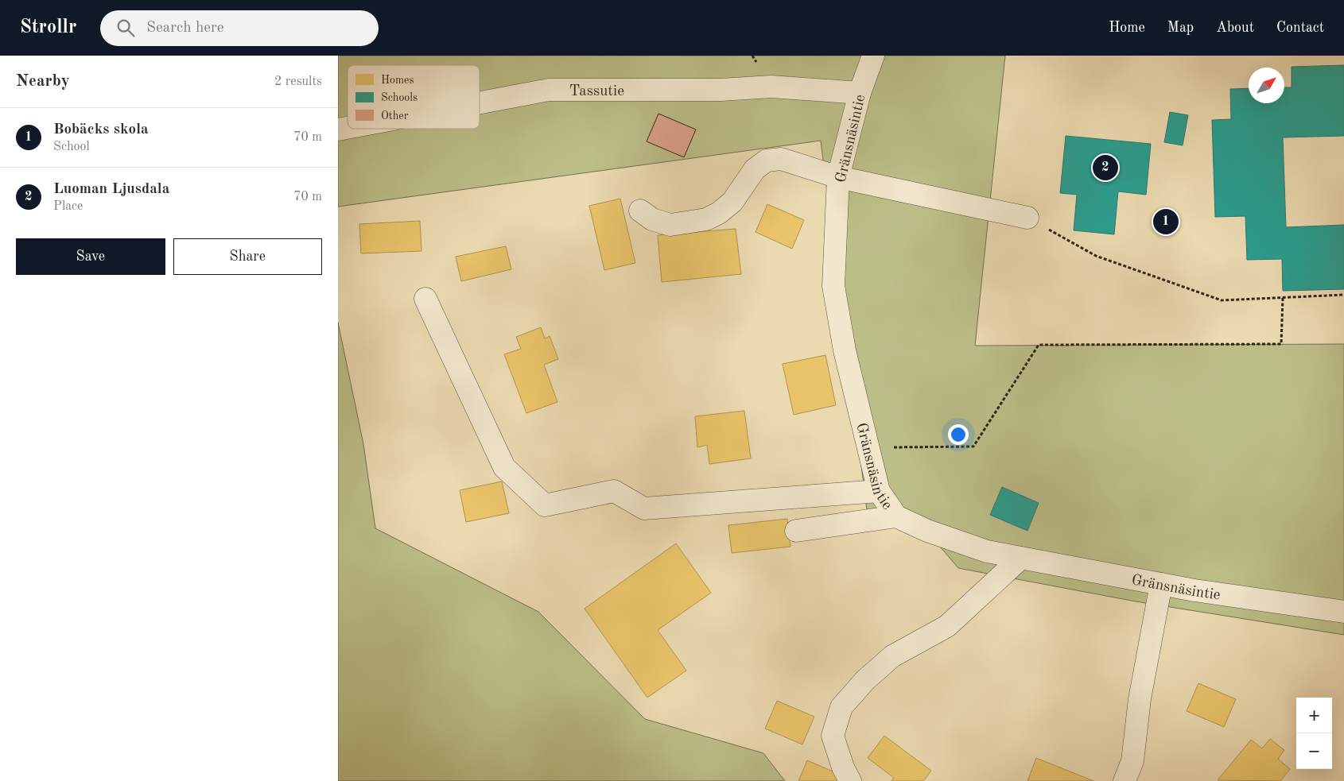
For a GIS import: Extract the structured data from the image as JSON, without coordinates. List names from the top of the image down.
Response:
{
  "streets": {
    "street": ["Tassutie", "Gränsnäsintie"]
  },
  "crossings": [
    ["Tassutie", "Gränsnäsintie"]
  ],
  "legend": ["Homes", "Schools", "Other"],
  "north": "top right",
  "page": {
    "header": "Strollr",
    "search": "Search here",
    "nav": [
      "Home",
      "Map",
      "About",
      "Contact"
    ],
    "heading": ["Nearby", "2 results"],
    "list": [
      {
        "mark": "1",
        "name": "Bobäcks skola",
        "note": "School",
        "value": "70 m"
      },
      {
        "mark": "2",
        "name": "Luoman Ljusdala",
        "note": "Place",
        "value": "70 m"
      }
    ],
    "pins": ["2", "1"],
    "buttons": ["Save", "Share"],
    "map_buttons": ["+", "−"]
  }
}
